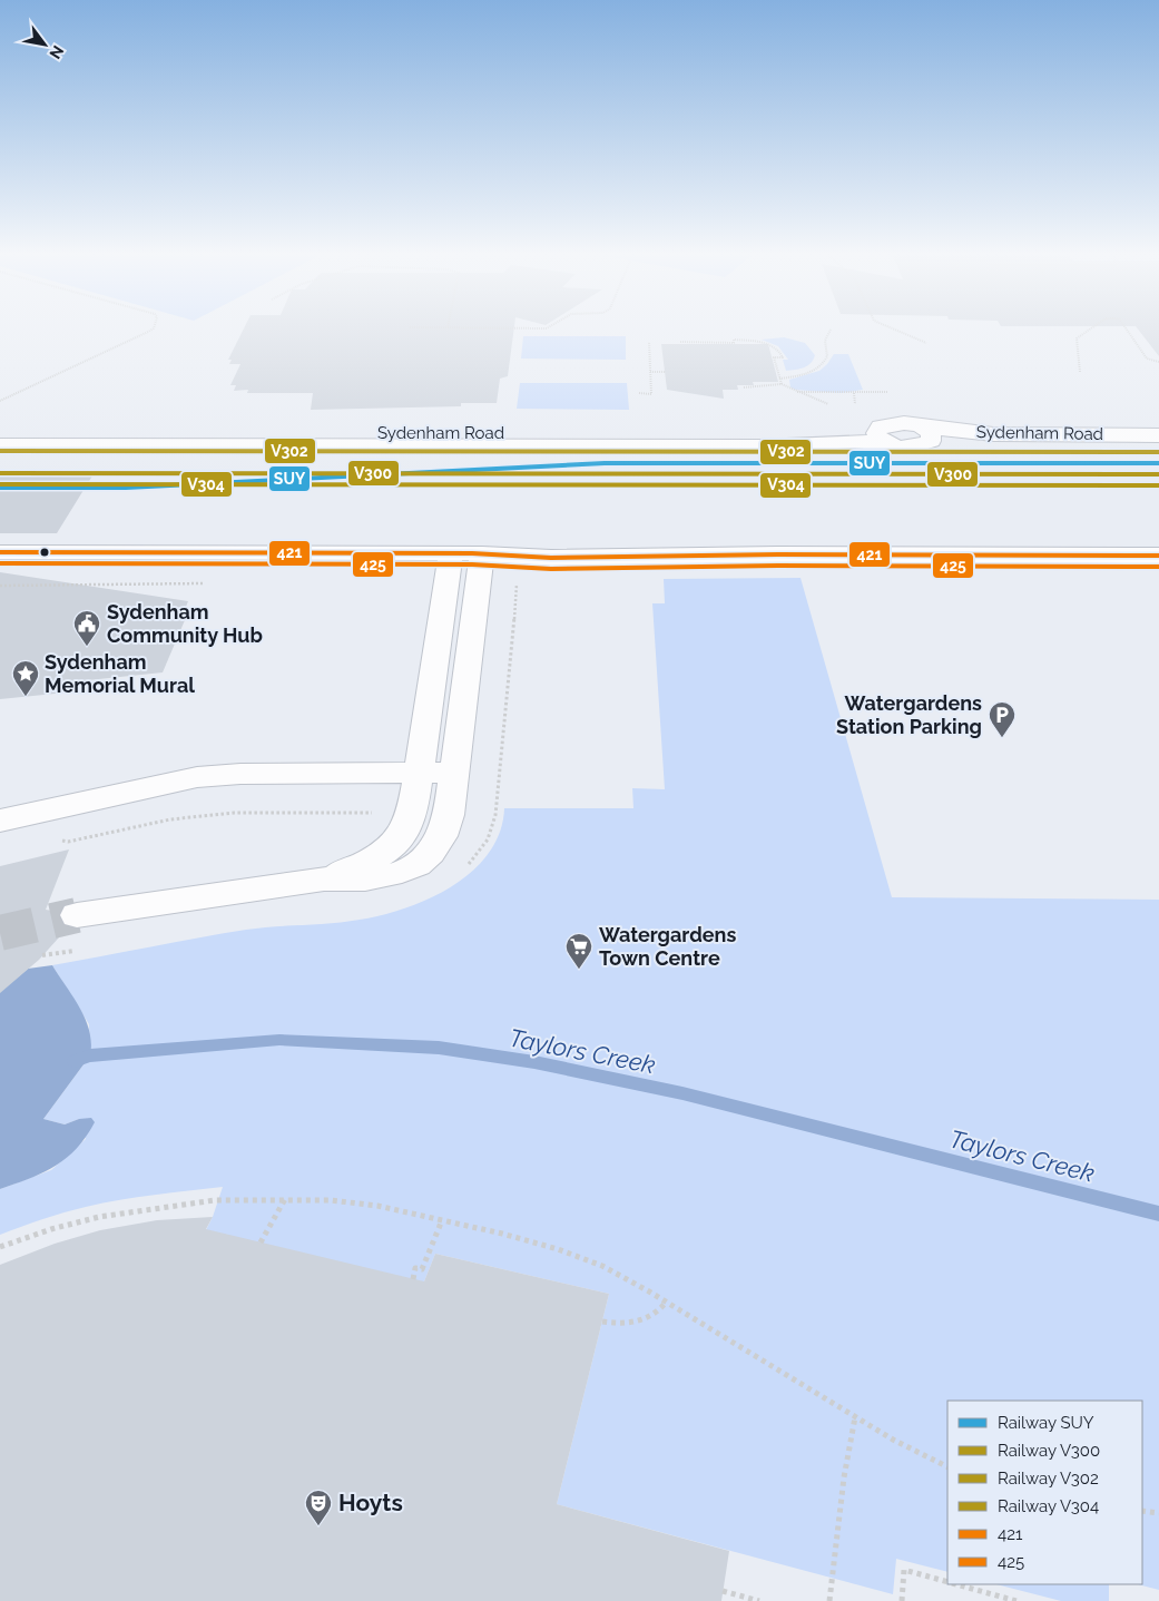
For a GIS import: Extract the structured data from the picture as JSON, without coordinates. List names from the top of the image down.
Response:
{
  "streets": {
    "street": ["Sydenham Road"]
  },
  "water": ["Taylors Creek"],
  "places": {
    "public building": ["Sydenham Community Hub"],
    "place": ["Sydenham Memorial Mural"],
    "parking": ["Watergardens Station Parking"],
    "supermarket": ["Watergardens Town Centre"],
    "theatre": ["Hoyts"]
  },
  "lines": [
    "rail line V302",
    "rail line SUY",
    "rail line V300",
    "rail line V304",
    "transit line 421",
    "transit line 425"
  ],
  "legend": [
    "Railway SUY",
    "Railway V300",
    "Railway V302",
    "Railway V304",
    "421",
    "425"
  ],
  "north": "bottom right"
}
